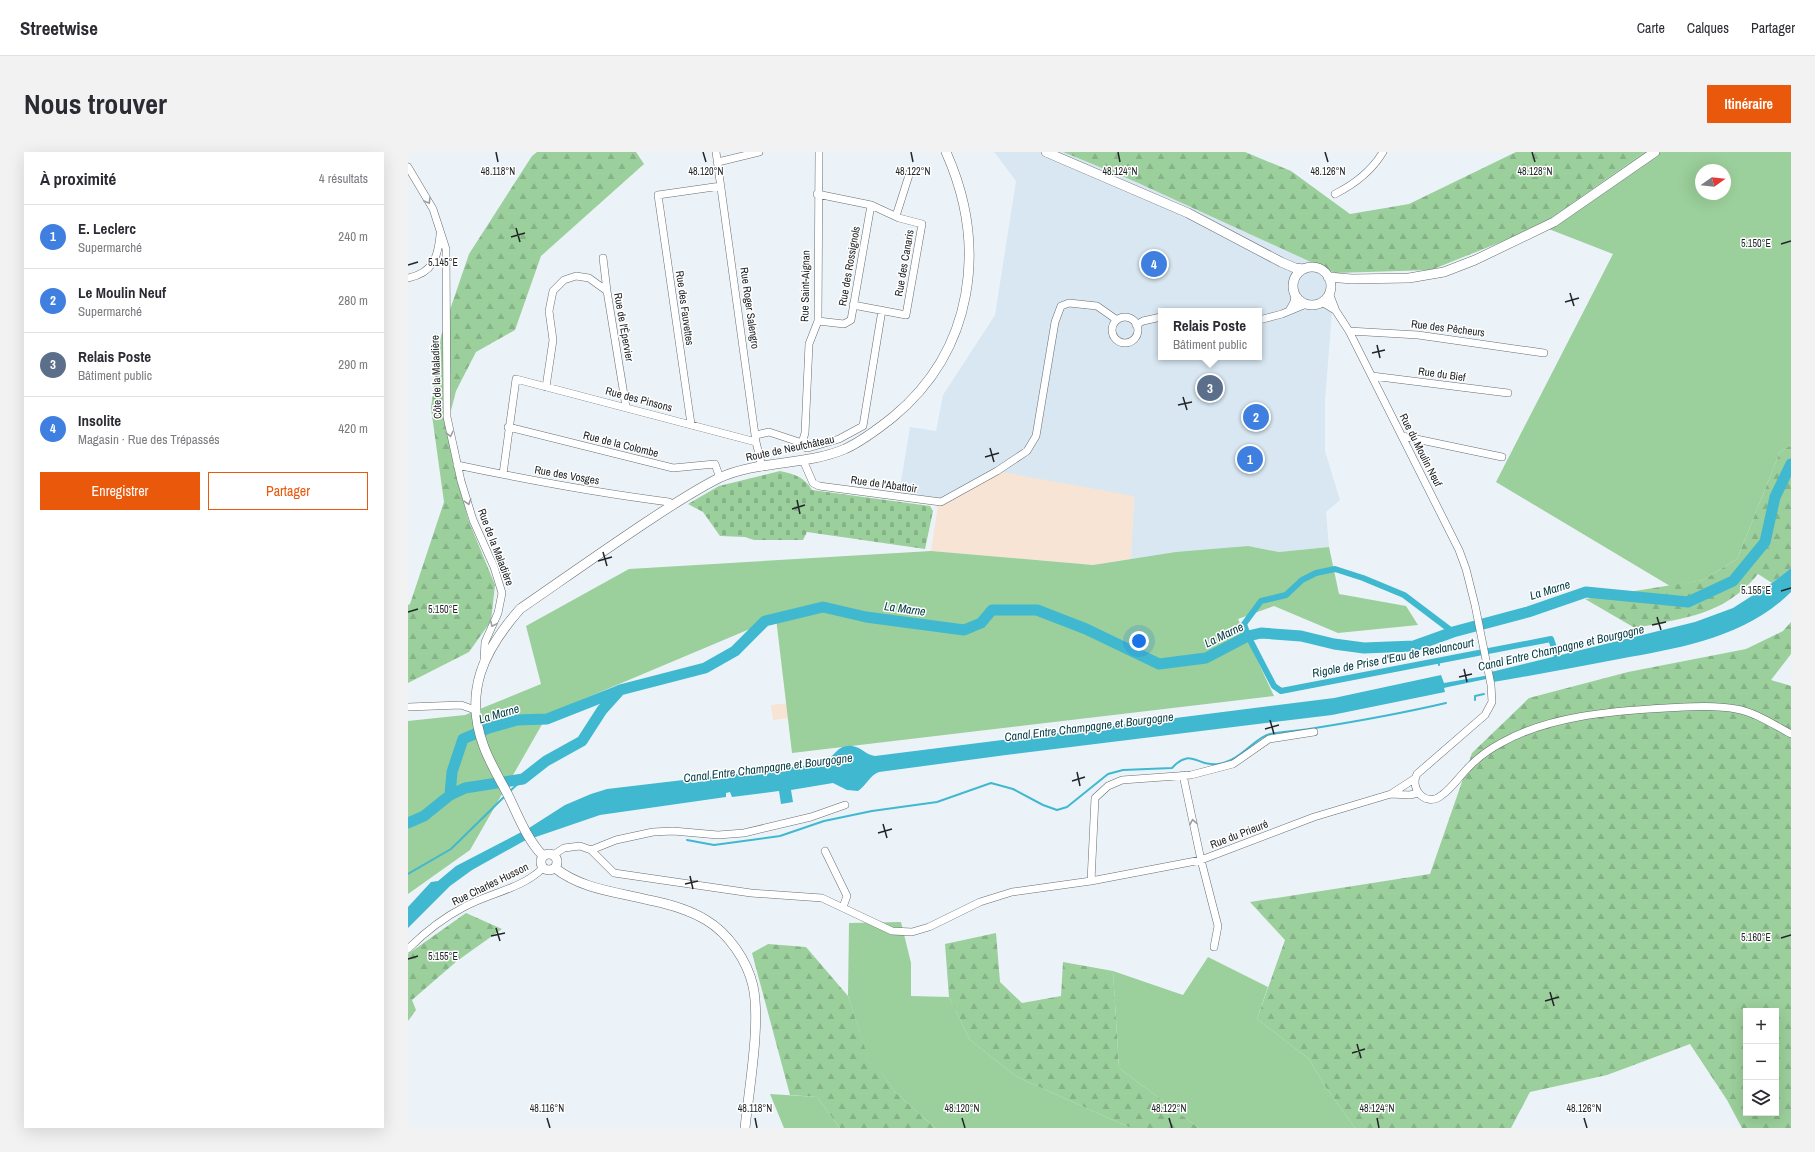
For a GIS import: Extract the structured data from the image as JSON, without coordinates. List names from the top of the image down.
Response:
{
  "streets": {
    "main road": ["Route de Neufchâteau"],
    "street": [
      "Rue des Canaris",
      "Rue des Rossignols",
      "Rue Saint-Aignan",
      "Rue des Fauvettes",
      "Rue Roger Salengro",
      "Rue de l'Épervier",
      "Rue des Pêcheurs",
      "Rue du Bief",
      "Côte de la Maladière",
      "Rue des Pinsons",
      "Rue de la Colombe",
      "Rue du Moulin Neuf",
      "Rue des Vosges",
      "Rue de l'Abattoir",
      "Rue de la Maladière",
      "Rue du Prieuré",
      "Rue Charles Husson"
    ]
  },
  "crossings": [
    ["Rue des Canaris", "Rue des Rossignols"],
    ["Rue des Canaris", "Rue Saint-Aignan"],
    ["Rue des Rossignols", "Rue Saint-Aignan"],
    ["Rue des Fauvettes", "Rue Roger Salengro"],
    ["Rue des Fauvettes", "Rue des Pinsons"],
    ["Rue Roger Salengro", "Rue des Pinsons"],
    ["Rue Roger Salengro", "Route de Neufchâteau"],
    ["Rue de l'Épervier", "Rue des Pinsons"],
    ["Rue des Pêcheurs", "Rue du Moulin Neuf"],
    ["Rue du Bief", "Rue du Moulin Neuf"],
    ["Côte de la Maladière", "Rue des Vosges"],
    ["Côte de la Maladière", "Rue de la Maladière"],
    ["Rue des Pinsons", "Rue de la Colombe"],
    ["Rue de la Colombe", "Route de Neufchâteau"],
    ["Route de Neufchâteau", "Rue des Vosges"],
    ["Route de Neufchâteau", "Rue de l'Abattoir"],
    ["Route de Neufchâteau", "Rue de la Maladière"],
    ["Route de Neufchâteau", "Rue Charles Husson"],
    ["Rue du Moulin Neuf", "Rue du Prieuré"],
    ["Rue des Vosges", "Rue de la Maladière"]
  ],
  "one_way": ["Côte de la Maladière", "Rue de la Maladière"],
  "water": ["La Marne", "Canal Entre Champagne et Bourgogne", "Rigole de Prise d'Eau de Reclancourt"],
  "north": "right",
  "page": {
    "header": "Streetwise",
    "nav": ["Carte", "Calques", "Partager"],
    "title": "Nous trouver",
    "buttons": [
      "Itinéraire",
      ["Enregistrer", "Partager"]
    ],
    "heading": ["À proximité", "4 résultats"],
    "list": [
      {
        "mark": "1",
        "name": "E. Leclerc",
        "note": "Supermarché",
        "value": "240 m"
      },
      {
        "mark": "2",
        "name": "Le Moulin Neuf",
        "note": "Supermarché",
        "value": "280 m"
      },
      {
        "mark": "3",
        "name": "Relais Poste",
        "note": "Bâtiment public",
        "value": "290 m"
      },
      {
        "mark": "4",
        "name": "Insolite",
        "note": "Magasin · Rue des Trépassés",
        "value": "420 m"
      }
    ],
    "pins": [
      "4",
      "3",
      "2",
      "1"
    ],
    "popup": ["Relais Poste", "Bâtiment public"],
    "map_buttons": ["+", "−"]
  },
  "coordinates": [
    "48.118°N",
    "48.120°N",
    "48.122°N",
    "48.124°N",
    "48.126°N",
    "48.128°N",
    "5.150°E",
    "5.145°E",
    "5.155°E",
    "5.160°E",
    "48.116°N"
  ]
}
